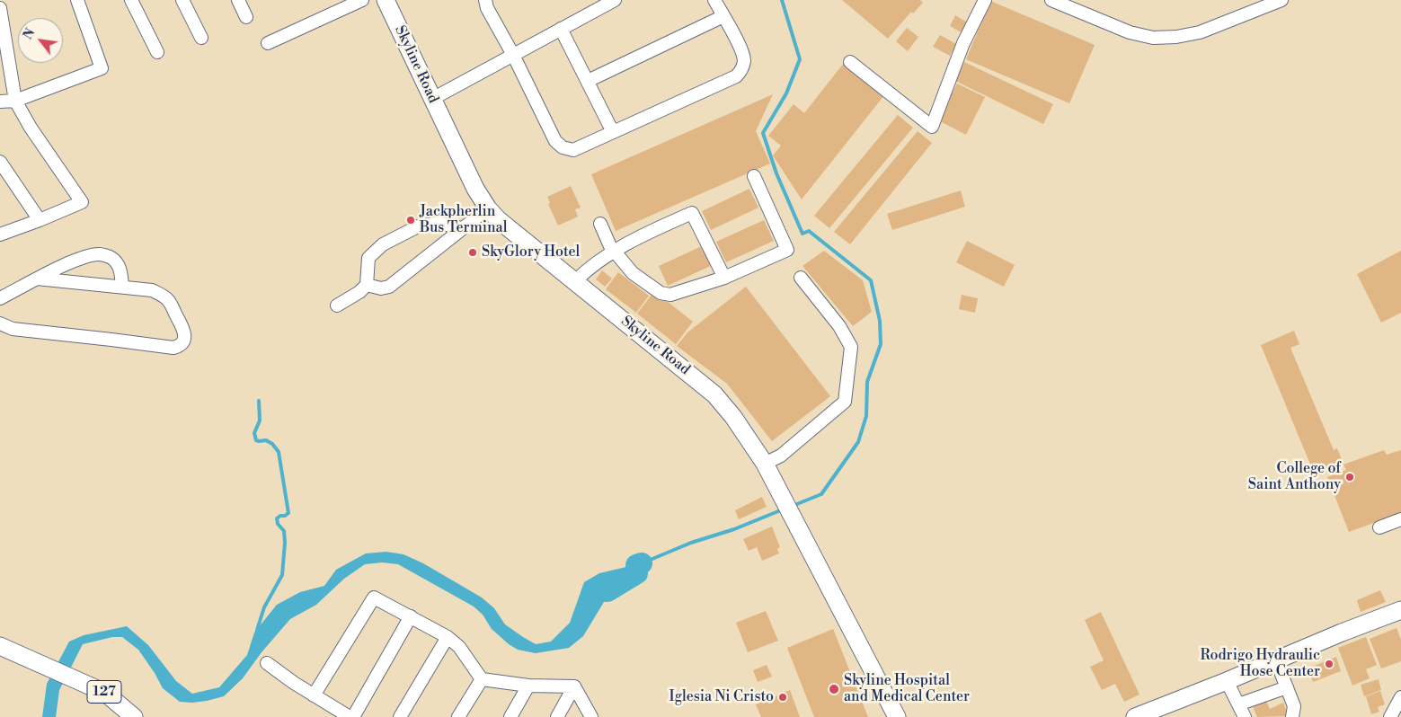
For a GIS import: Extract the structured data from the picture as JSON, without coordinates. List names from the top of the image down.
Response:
{
  "streets": {
    "main road": ["Skyline Road", "127"]
  },
  "places": [
    "Jackpherlin Bus Terminal",
    "SkyGlory Hotel",
    "College of Saint Anthony",
    "Rodrigo Hydraulic Hose Center",
    "Skyline Hospital and Medical Center",
    "Iglesia Ni Cristo"
  ],
  "north": "top left"
}
